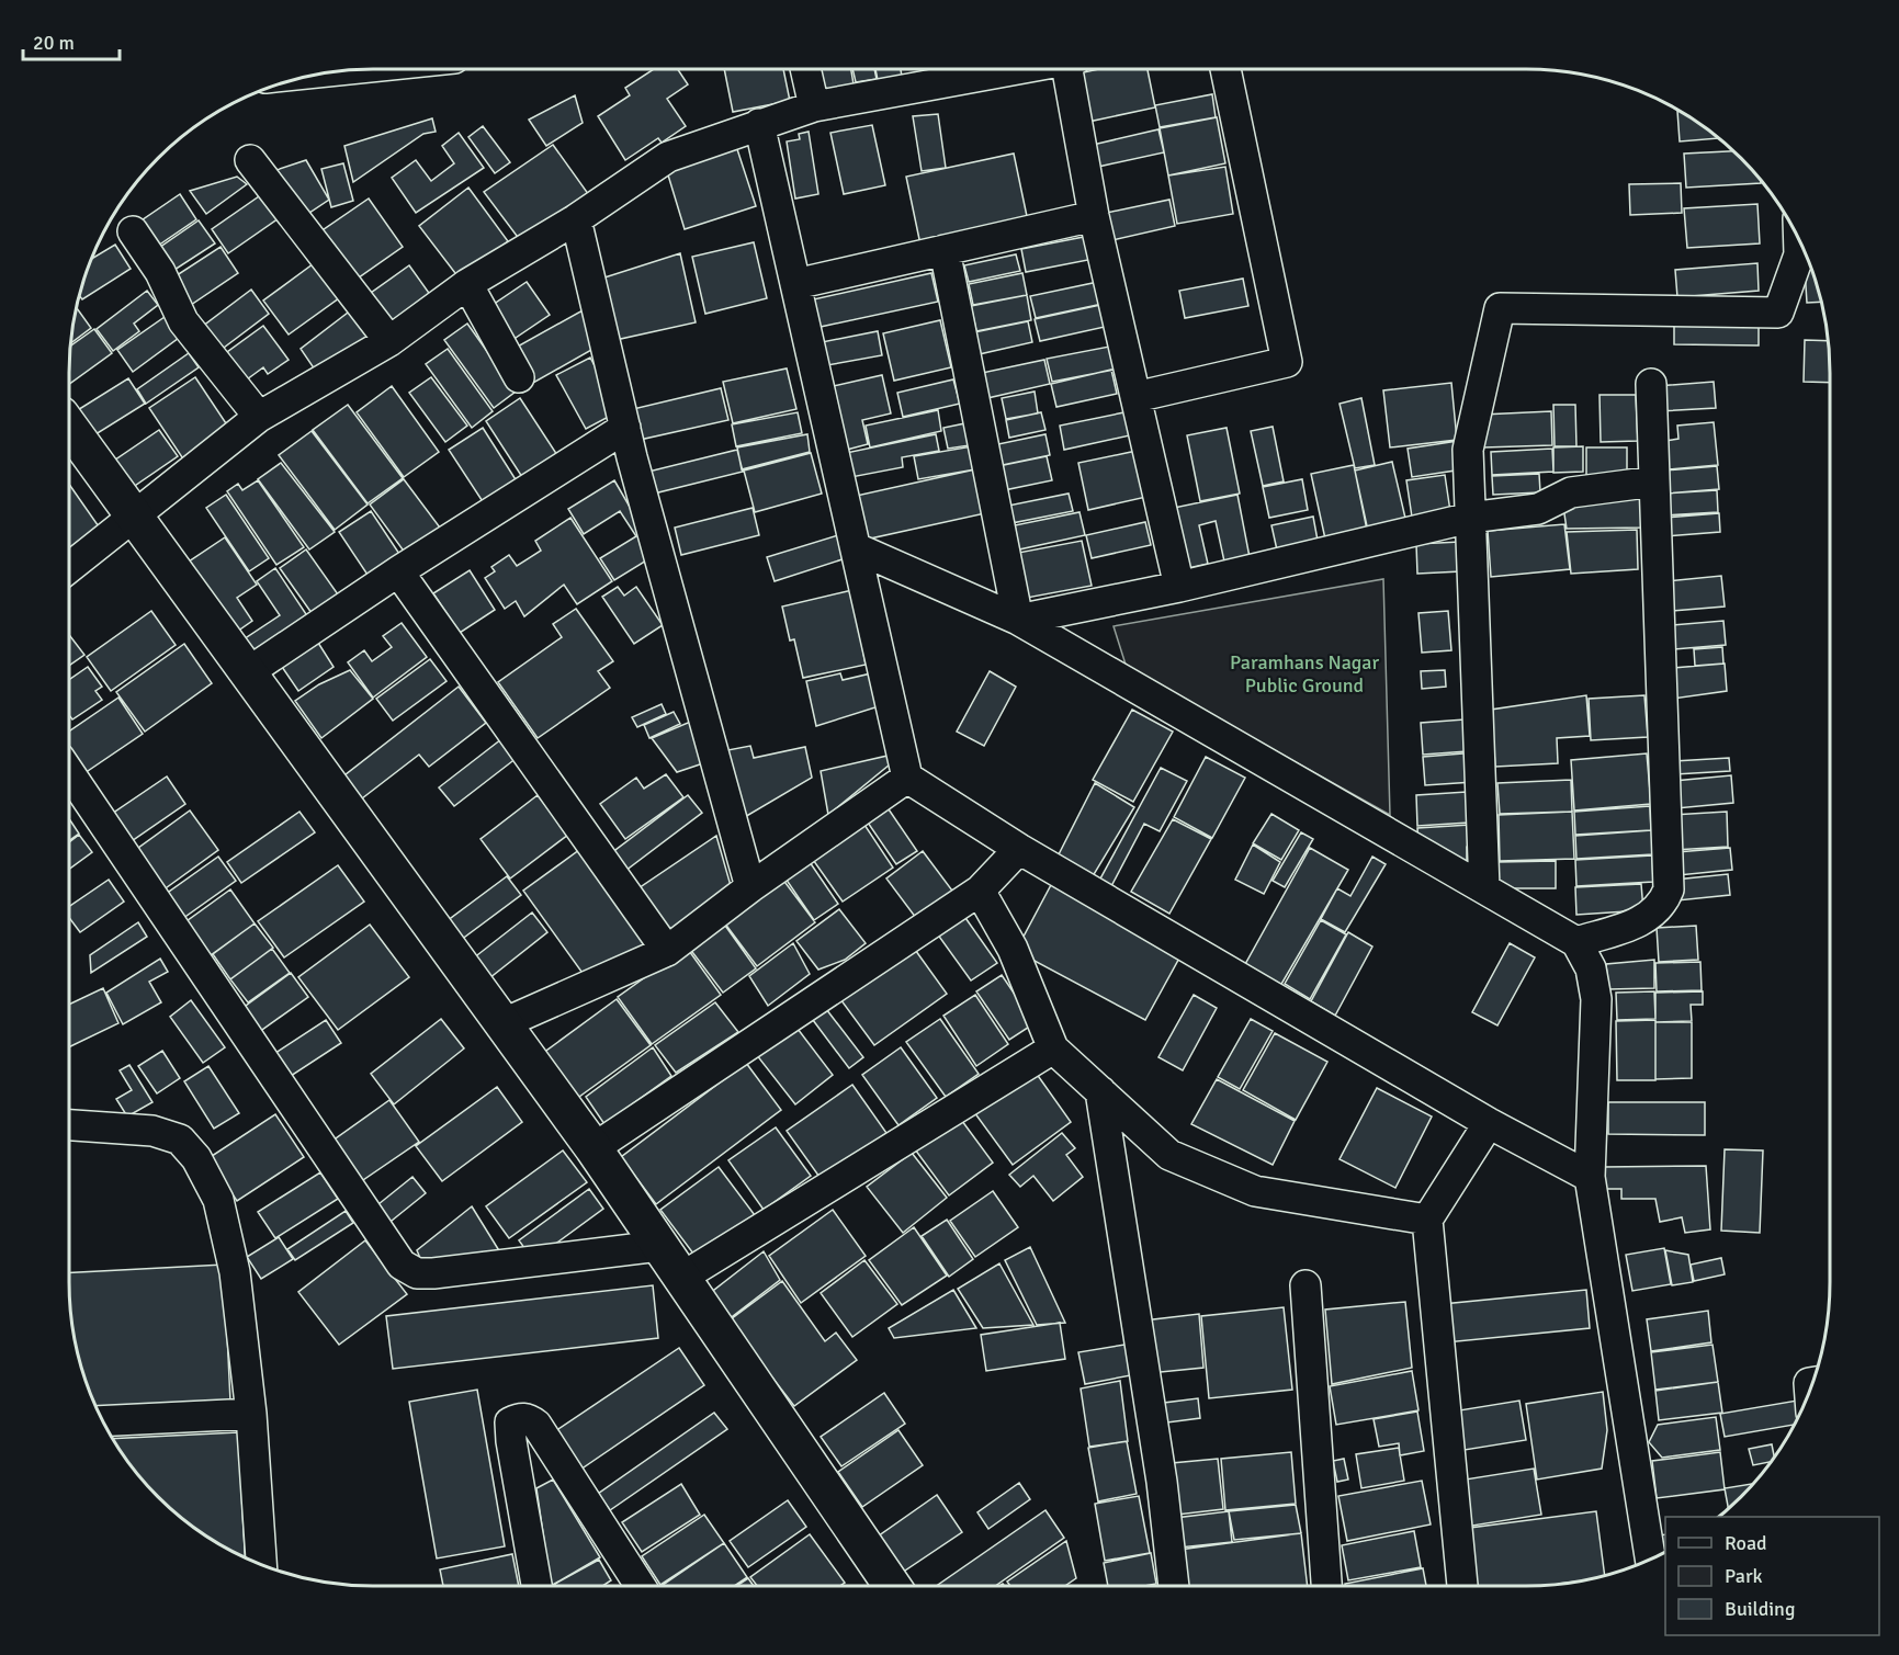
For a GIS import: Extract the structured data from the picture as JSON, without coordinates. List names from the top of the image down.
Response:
{
  "parks": ["Paramhans Nagar Public Ground"],
  "legend": ["Road", "Park", "Building"],
  "scale_bar": "20 m"
}
